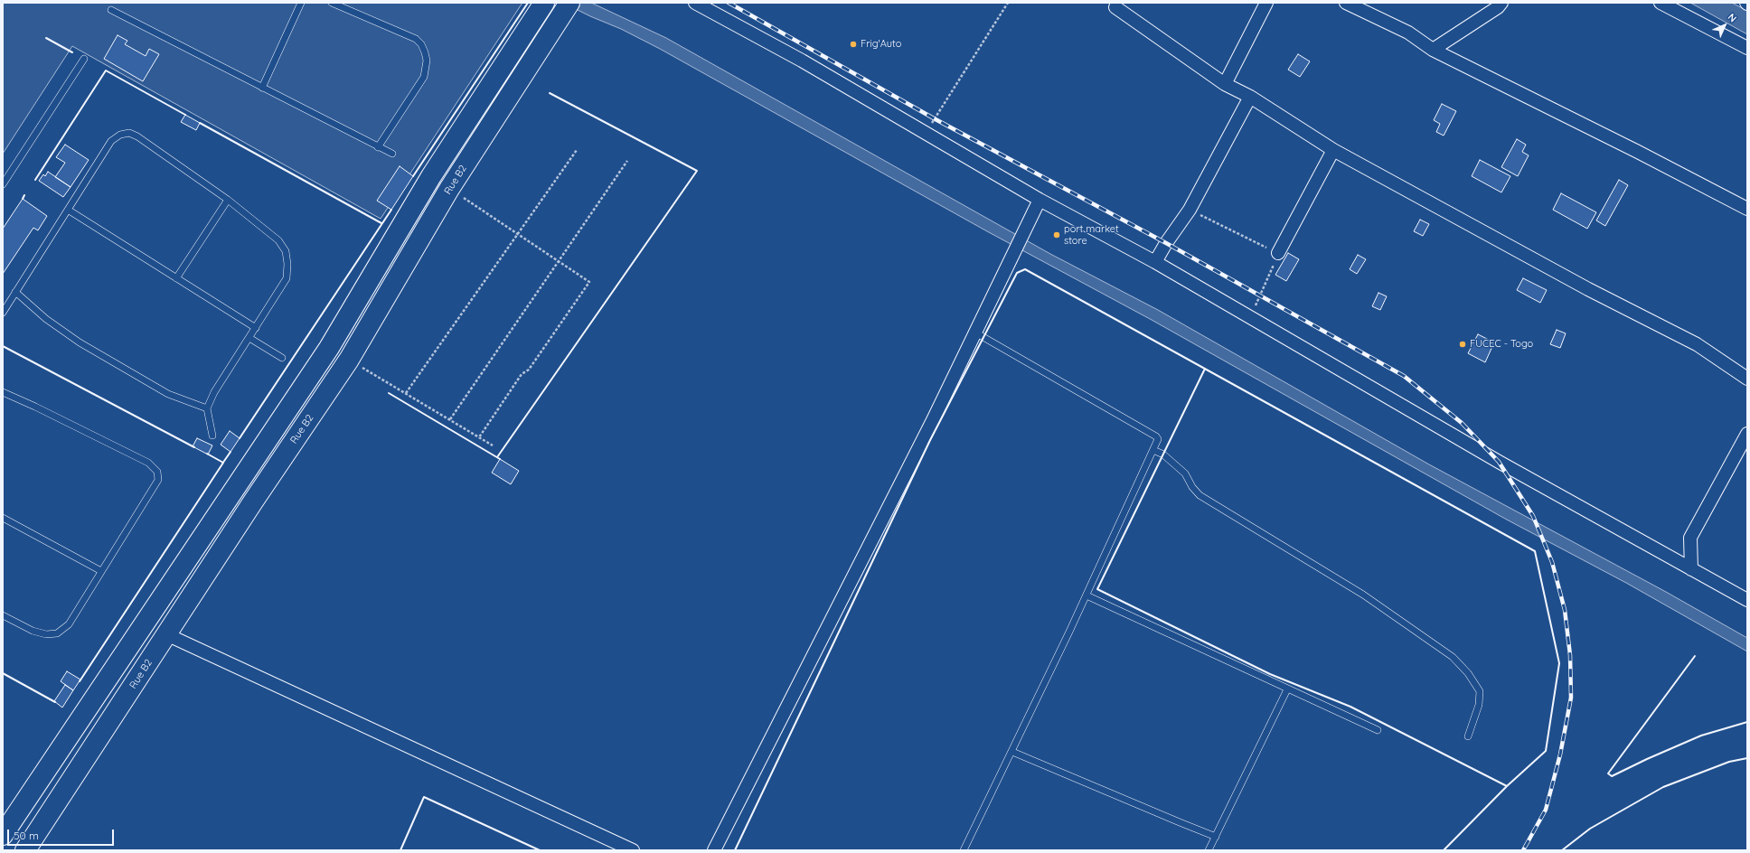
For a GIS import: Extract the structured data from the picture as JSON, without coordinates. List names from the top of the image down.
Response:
{
  "streets": {
    "main road": ["Rue B2"]
  },
  "places": ["Frig'Auto", "port market store", "FUCEC - Togo"],
  "scale_bar": "50 m",
  "north": "top right"
}
